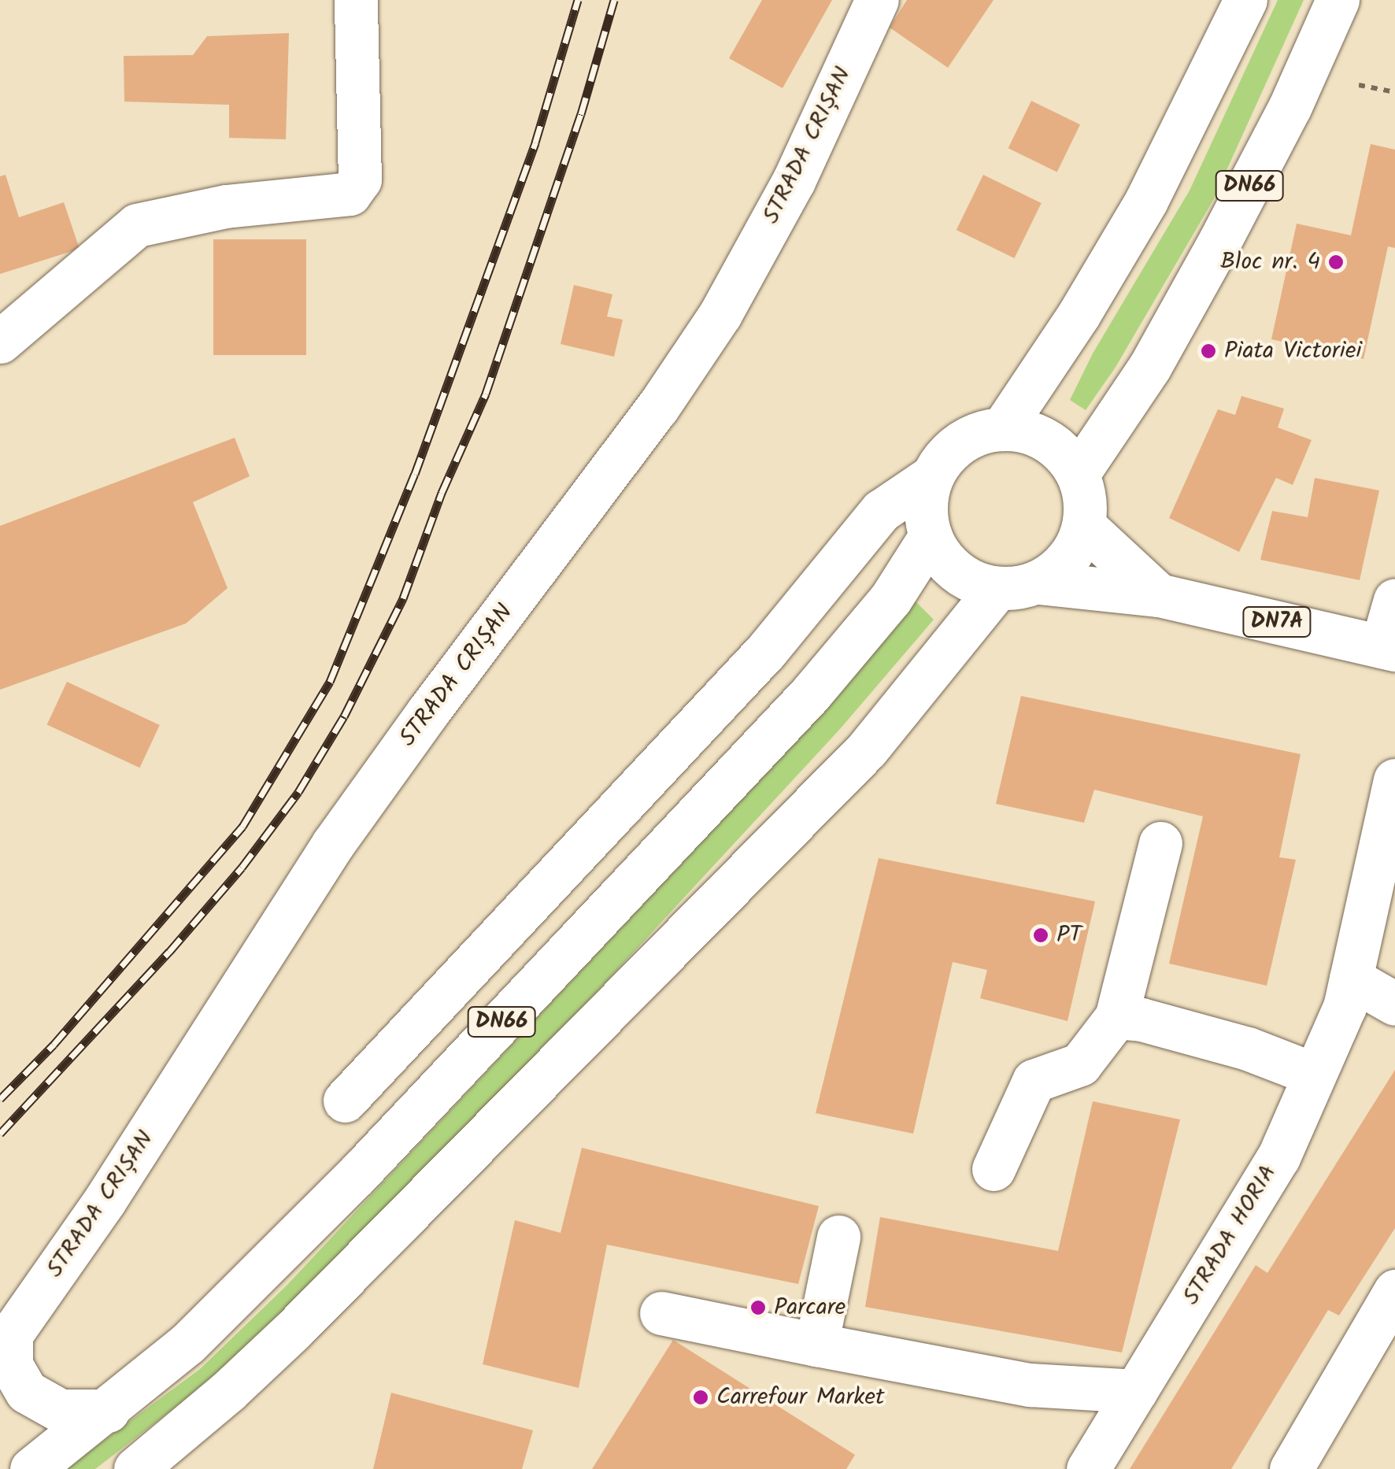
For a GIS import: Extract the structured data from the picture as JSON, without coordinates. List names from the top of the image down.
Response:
{
  "streets": {
    "main road": [
      "STRADA CRIȘAN",
      "DN66",
      "DN7A",
      "STRADA HORIA"
    ]
  },
  "crossings": [
    ["STRADA CRIȘAN", "DN66"],
    ["DN66", "DN7A"]
  ],
  "places": [
    "Bloc nr. 4",
    "Piata Victoriei",
    "PT",
    "Parcare",
    "Carrefour Market"
  ]
}
